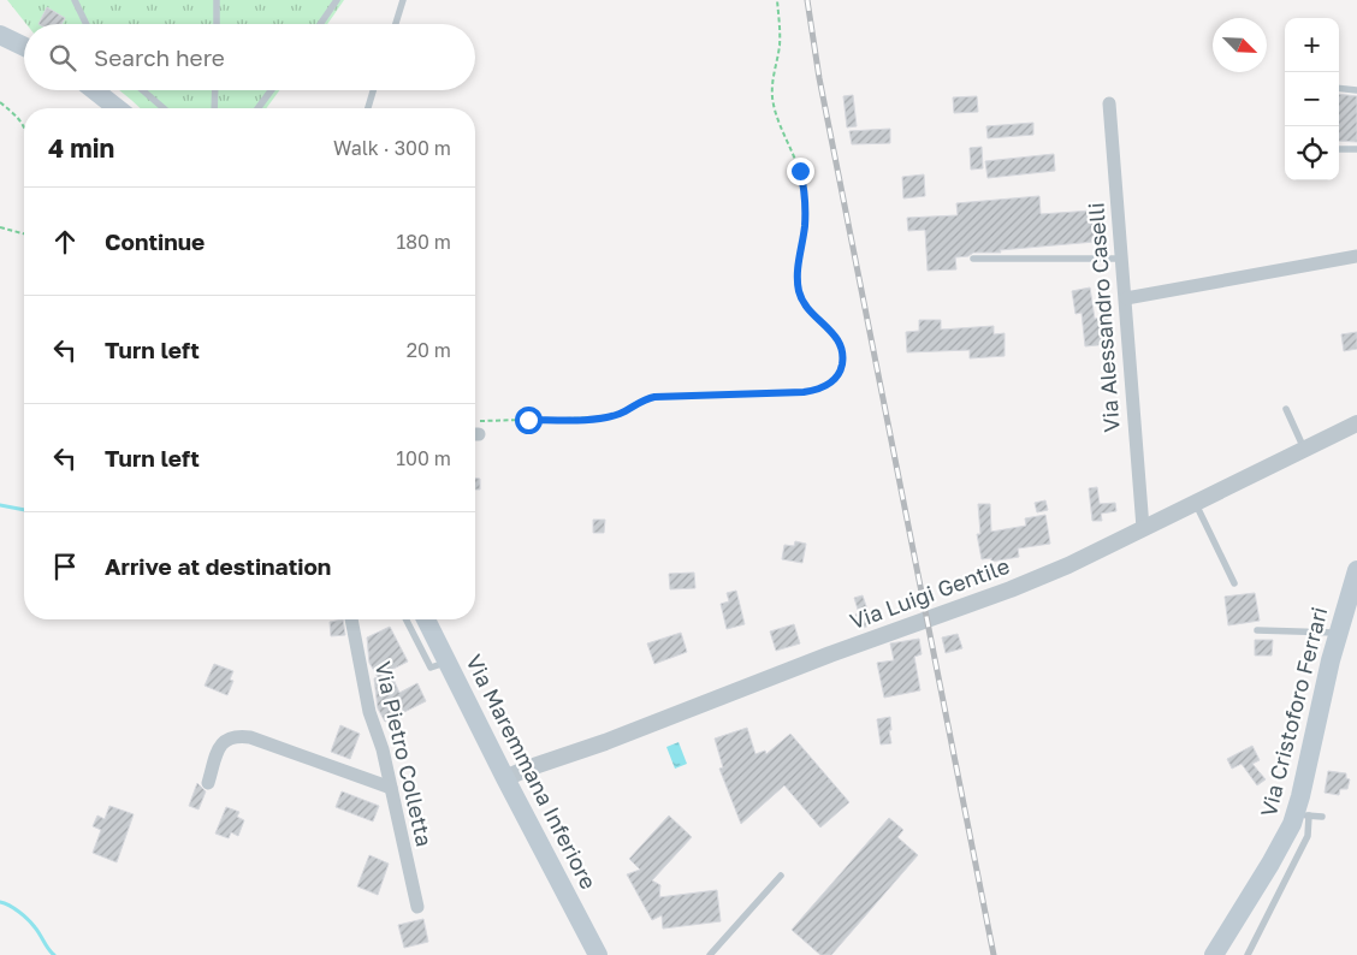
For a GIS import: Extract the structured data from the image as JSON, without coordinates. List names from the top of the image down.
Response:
{
  "streets": {
    "main road": ["Via Cristoforo Ferrari", "Via Maremmana Inferiore"],
    "street": ["Via Alessandro Caselli", "Via Luigi Gentile", "Via Pietro Colletta"]
  },
  "crossings": [
    ["Via Alessandro Caselli", "Via Luigi Gentile"],
    ["Via Luigi Gentile", "Via Maremmana Inferiore"]
  ],
  "north": "bottom right",
  "page": {
    "map_buttons": ["+", "−"],
    "search": "Search here",
    "heading": ["4 min", "Walk · 300 m"],
    "list": [
      ["Continue", "180 m"],
      ["Turn left", "20 m"],
      ["Turn left", "100 m"],
      "Arrive at destination"
    ]
  }
}
